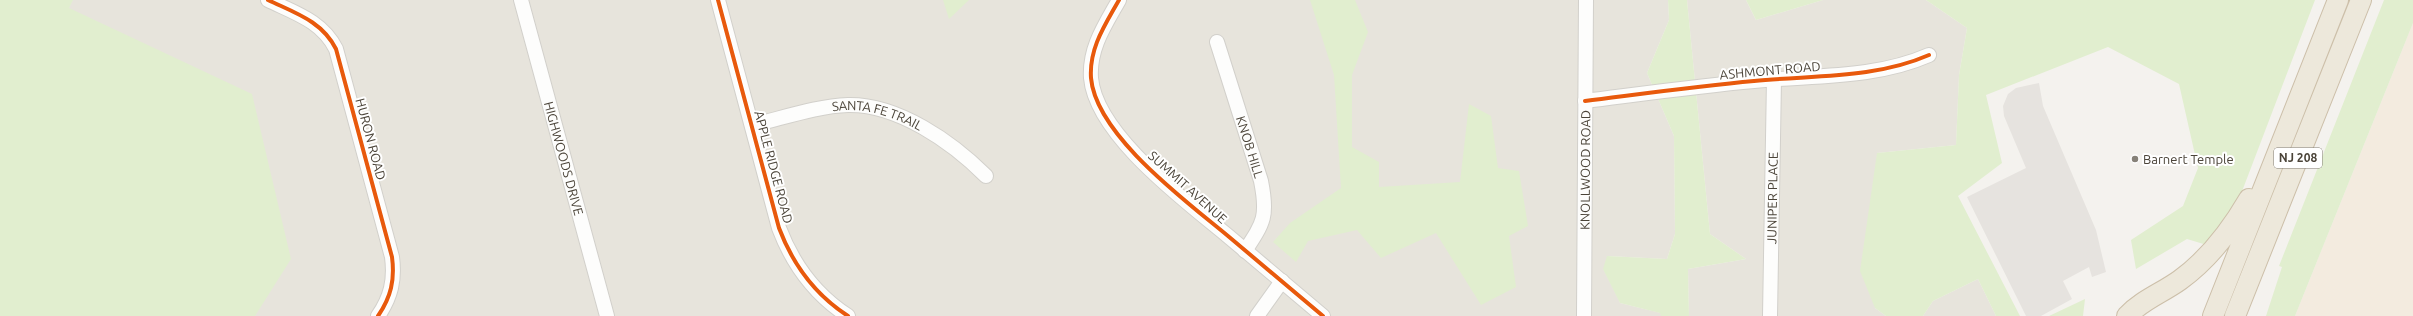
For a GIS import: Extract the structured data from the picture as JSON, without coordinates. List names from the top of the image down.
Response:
{
  "streets": {
    "highway": ["NJ 208"],
    "street": [
      "ASHMONT ROAD",
      "SANTA FE TRAIL",
      "HURON ROAD",
      "KNOB HILL",
      "HIGHWOODS DRIVE",
      "APPLE RIDGE ROAD",
      "KNOLLWOOD ROAD",
      "SUMMIT AVENUE",
      "JUNIPER PLACE"
    ]
  },
  "crossings": [
    ["ASHMONT ROAD", "KNOLLWOOD ROAD"],
    ["ASHMONT ROAD", "JUNIPER PLACE"],
    ["SANTA FE TRAIL", "APPLE RIDGE ROAD"],
    ["KNOB HILL", "SUMMIT AVENUE"]
  ],
  "places": ["Barnert Temple"]
}
